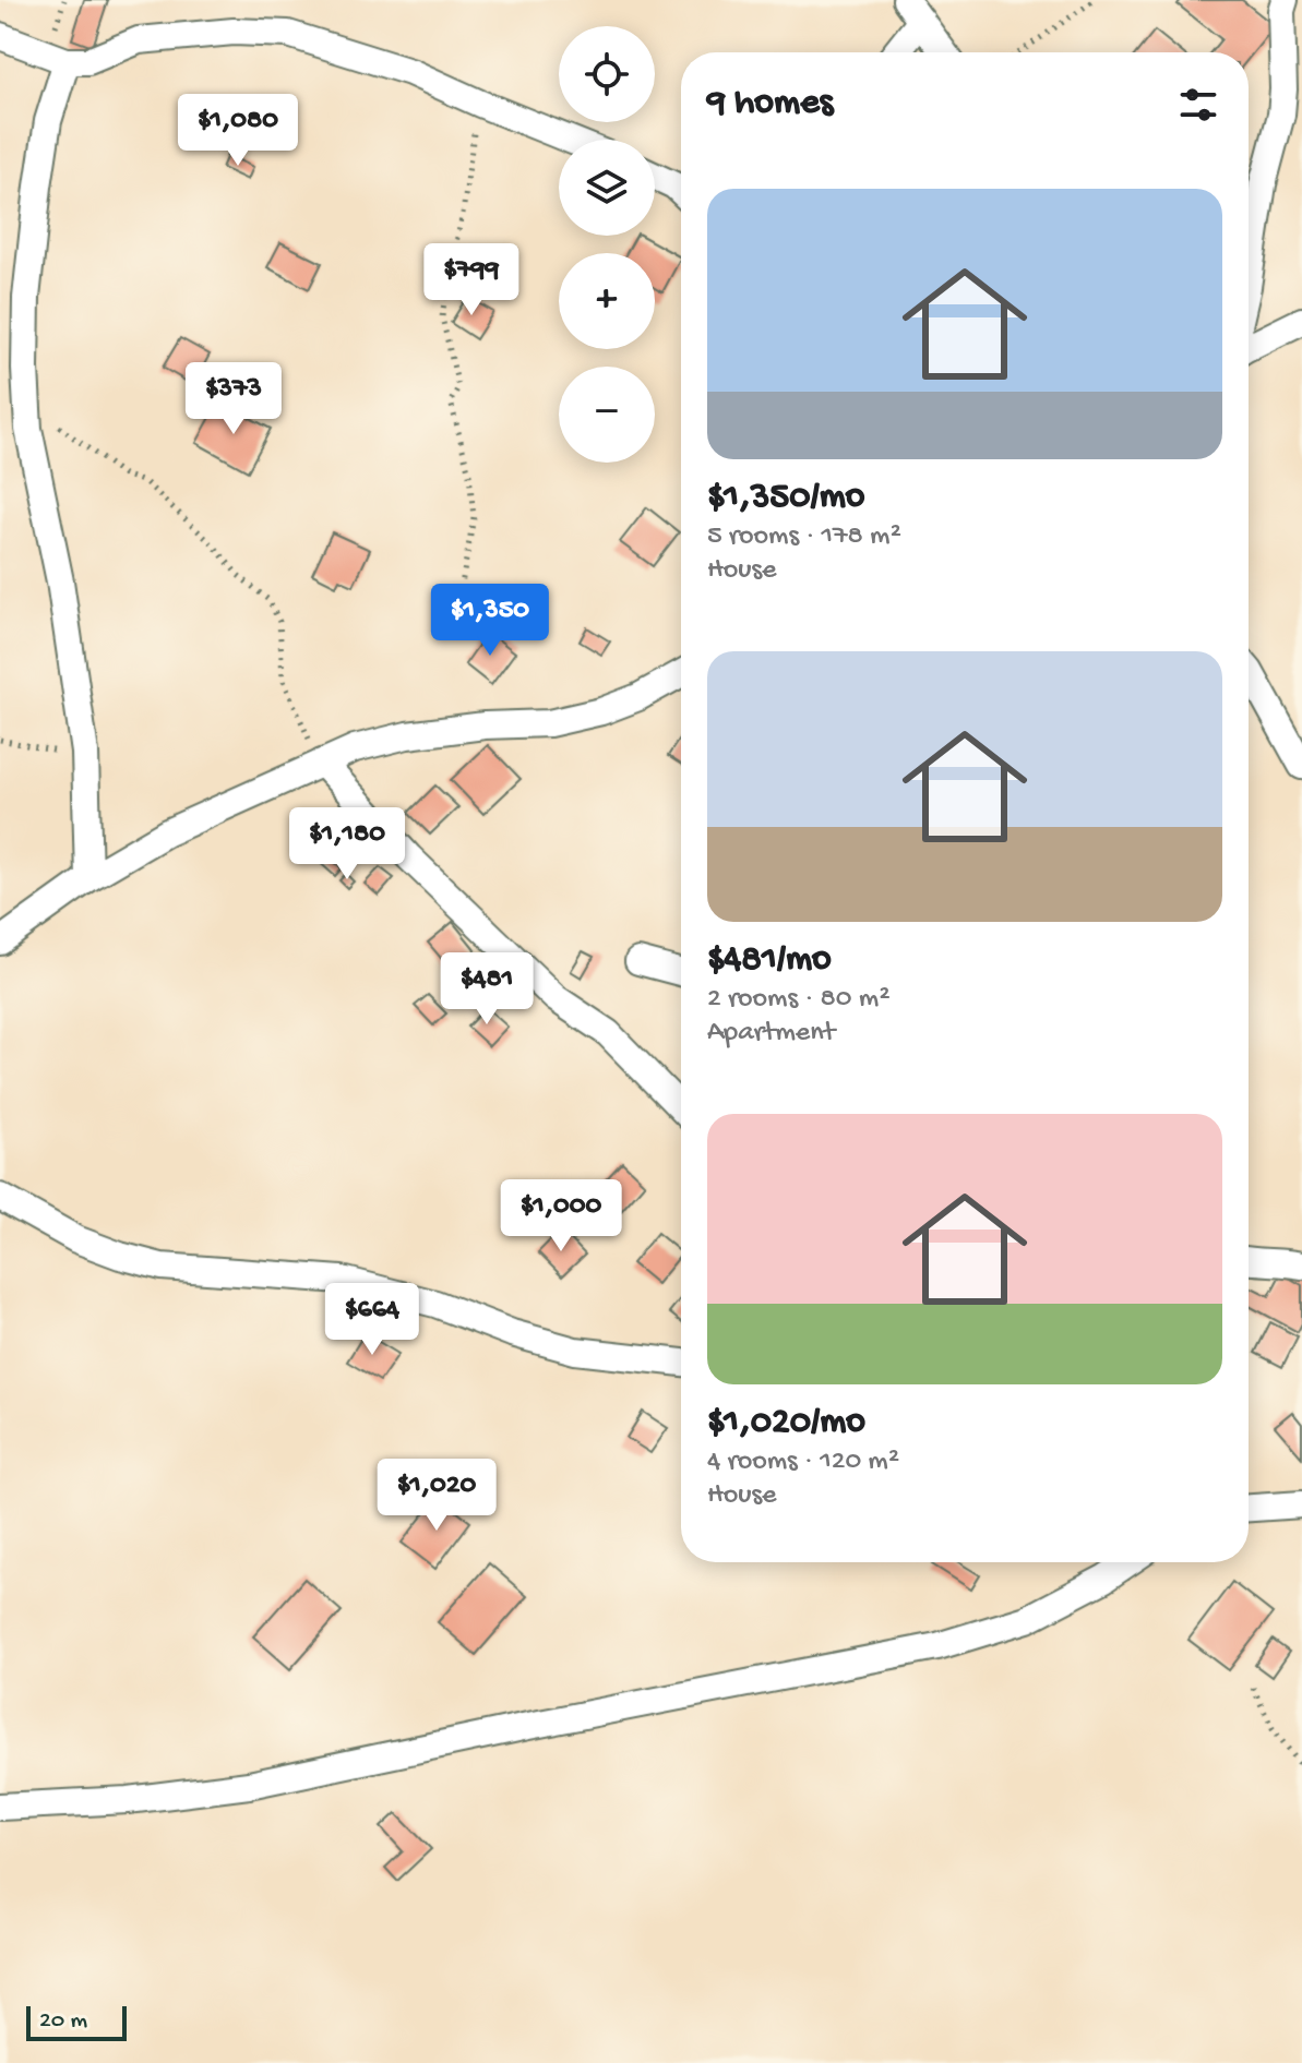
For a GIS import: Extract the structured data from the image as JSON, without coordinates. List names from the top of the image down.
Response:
{
  "scale_bar": "20 m",
  "page": {
    "map_buttons": ["+", "−"],
    "heading": "9 homes",
    "price": [
      "$1,080",
      "$799",
      "$373",
      "$1,350",
      "$1,180",
      "$481",
      "$1,000",
      "$664",
      "$1,020"
    ],
    "list": [
      {
        "name": "$1,350/mo",
        "note": "5 rooms · 178 m² · House"
      },
      {
        "name": "$481/mo",
        "note": "2 rooms · 80 m² · Apartment"
      },
      {
        "name": "$1,020/mo",
        "note": "4 rooms · 120 m² · House"
      }
    ],
    "scale": "20 m"
  }
}
